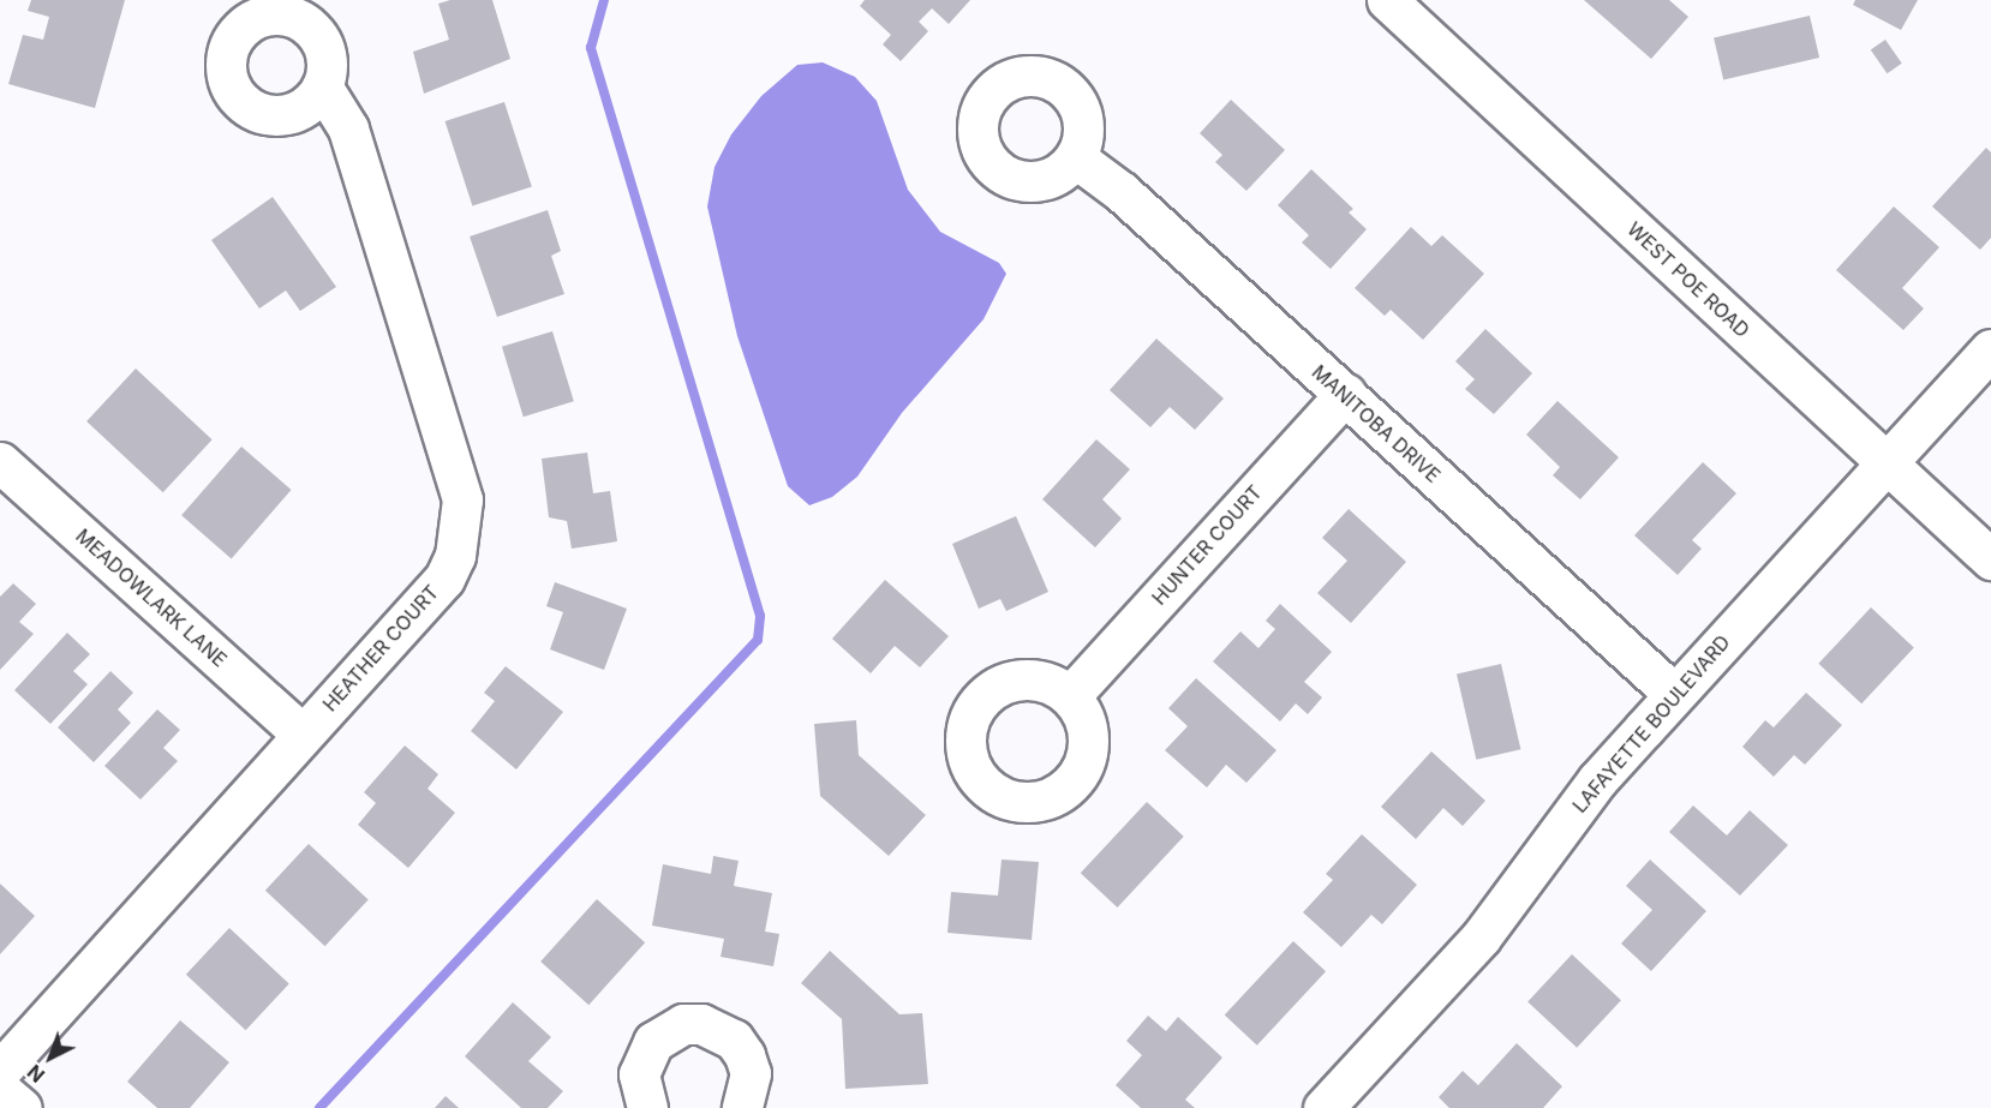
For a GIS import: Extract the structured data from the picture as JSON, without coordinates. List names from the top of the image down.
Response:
{
  "streets": {
    "street": [
      "WEST POE ROAD",
      "MANITOBA DRIVE",
      "HUNTER COURT",
      "MEADOWLARK LANE",
      "HEATHER COURT",
      "LAFAYETTE BOULEVARD"
    ]
  },
  "crossings": [
    ["WEST POE ROAD", "LAFAYETTE BOULEVARD"],
    ["MANITOBA DRIVE", "HUNTER COURT"],
    ["MANITOBA DRIVE", "LAFAYETTE BOULEVARD"],
    ["MEADOWLARK LANE", "HEATHER COURT"]
  ],
  "north": "bottom left"
}
